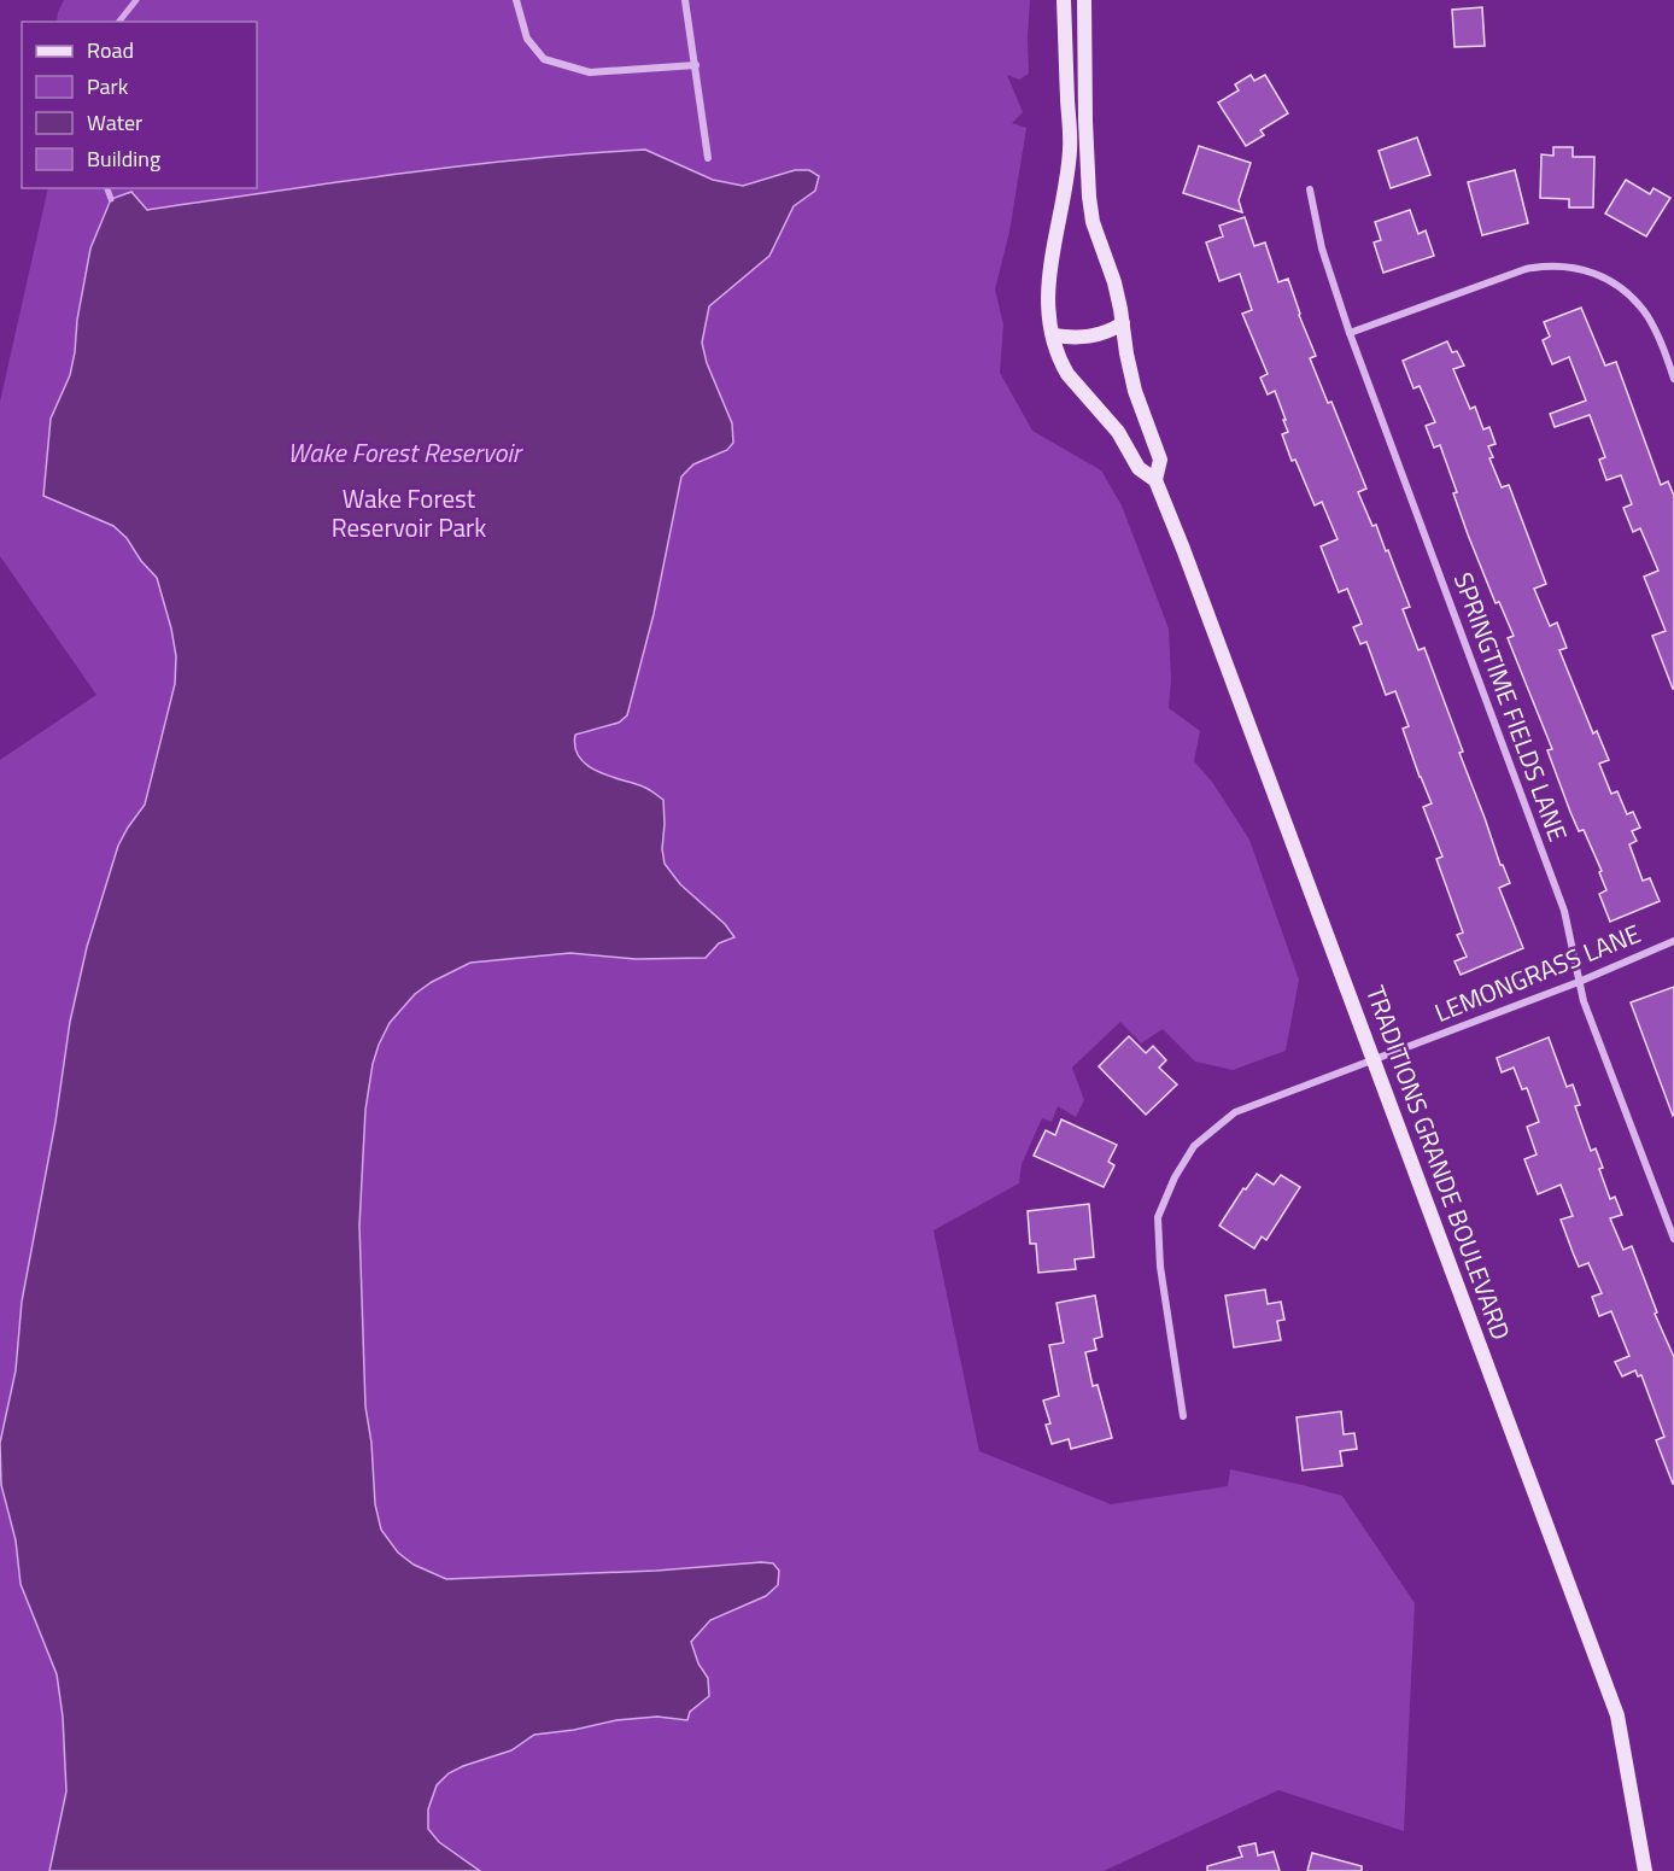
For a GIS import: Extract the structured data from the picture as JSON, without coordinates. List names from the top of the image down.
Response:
{
  "streets": {
    "main road": ["TRADITIONS GRANDE BOULEVARD"],
    "street": ["SPRINGTIME FIELDS LANE", "LEMONGRASS LANE"]
  },
  "crossings": [
    ["SPRINGTIME FIELDS LANE", "LEMONGRASS LANE"],
    ["LEMONGRASS LANE", "TRADITIONS GRANDE BOULEVARD"]
  ],
  "water": ["Wake Forest Reservoir"],
  "parks": ["Wake Forest Reservoir Park"],
  "legend": [
    "Road",
    "Park",
    "Water",
    "Building"
  ]
}
